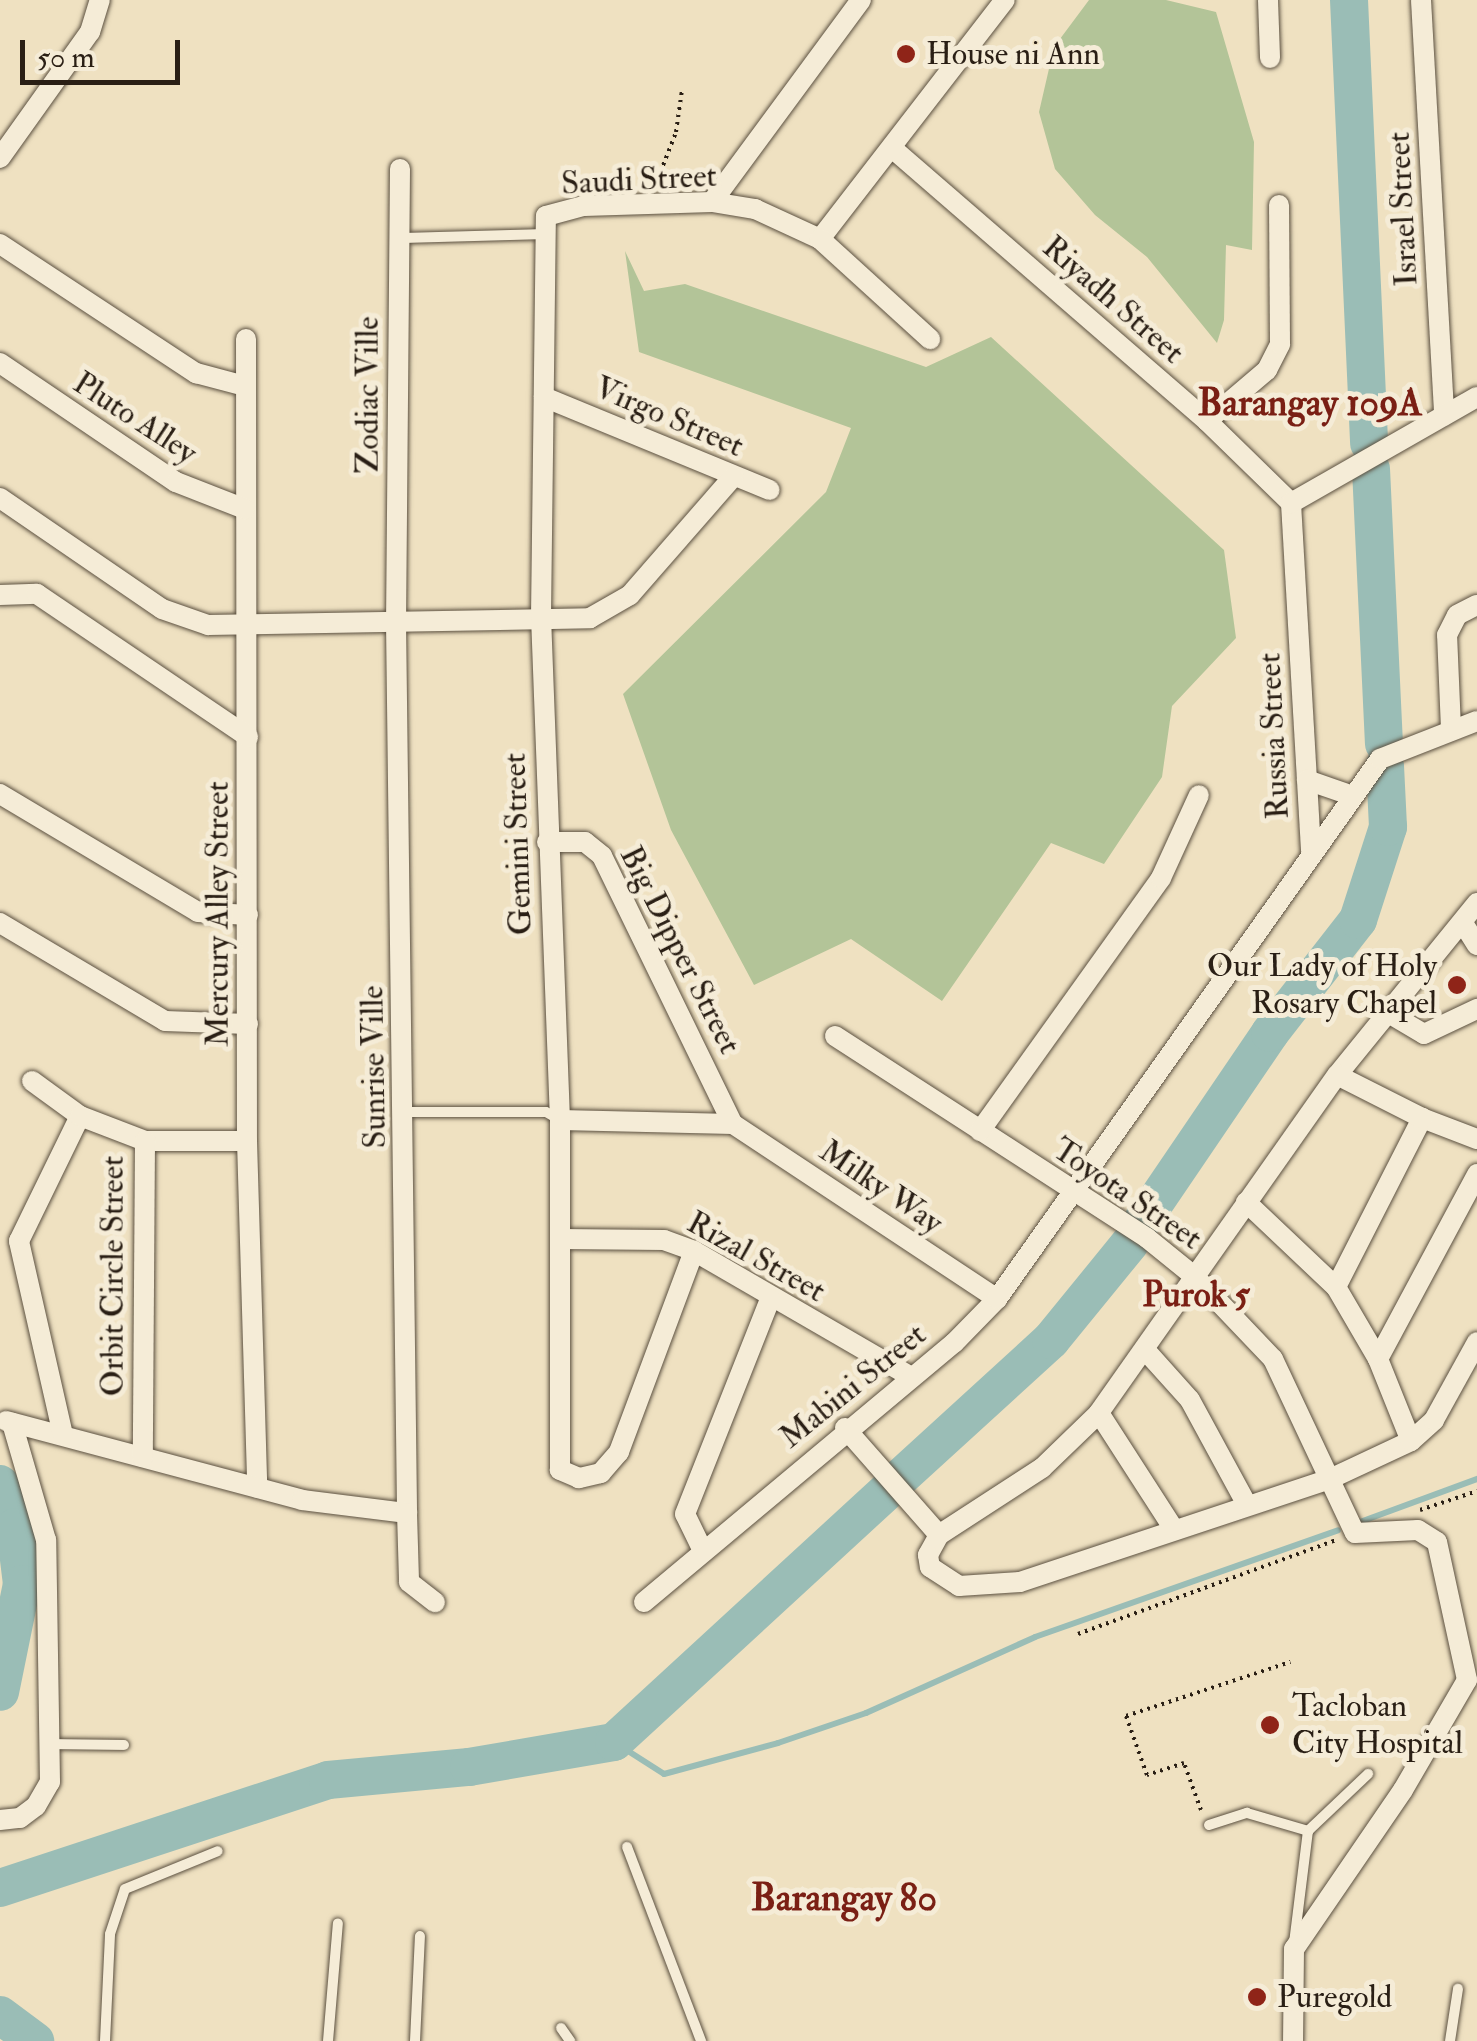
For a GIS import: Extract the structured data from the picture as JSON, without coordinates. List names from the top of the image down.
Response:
{
  "streets": {
    "street": [
      "Saudi Street",
      "Israel Street",
      "Riyadh Street",
      "Zodiac Ville",
      "Virgo Street",
      "Pluto Alley",
      "Russia Street",
      "Gemini Street",
      "Mercury Alley Street",
      "Big Dipper Street",
      "Sunrise Ville",
      "Milky Way",
      "Toyota Street",
      "Rizal Street",
      "Orbit Circle Street",
      "Mabini Street"
    ]
  },
  "crossings": [
    ["Saudi Street", "Gemini Street"],
    ["Riyadh Street", "Russia Street"],
    ["Zodiac Ville", "Sunrise Ville"],
    ["Virgo Street", "Gemini Street"],
    ["Pluto Alley", "Mercury Alley Street"],
    ["Russia Street", "Toyota Street"],
    ["Russia Street", "Mabini Street"],
    ["Gemini Street", "Big Dipper Street"],
    ["Gemini Street", "Rizal Street"],
    ["Big Dipper Street", "Milky Way"],
    ["Milky Way", "Mabini Street"],
    ["Toyota Street", "Mabini Street"],
    ["Rizal Street", "Mabini Street"]
  ],
  "districts": ["Barangay 109A", "Purok 5", "Barangay 80"],
  "places": [
    "House ni Ann",
    "Our Lady of Holy Rosary Chapel",
    "Tacloban City Hospital",
    "Puregold"
  ],
  "scale_bar": "50 m"
}
